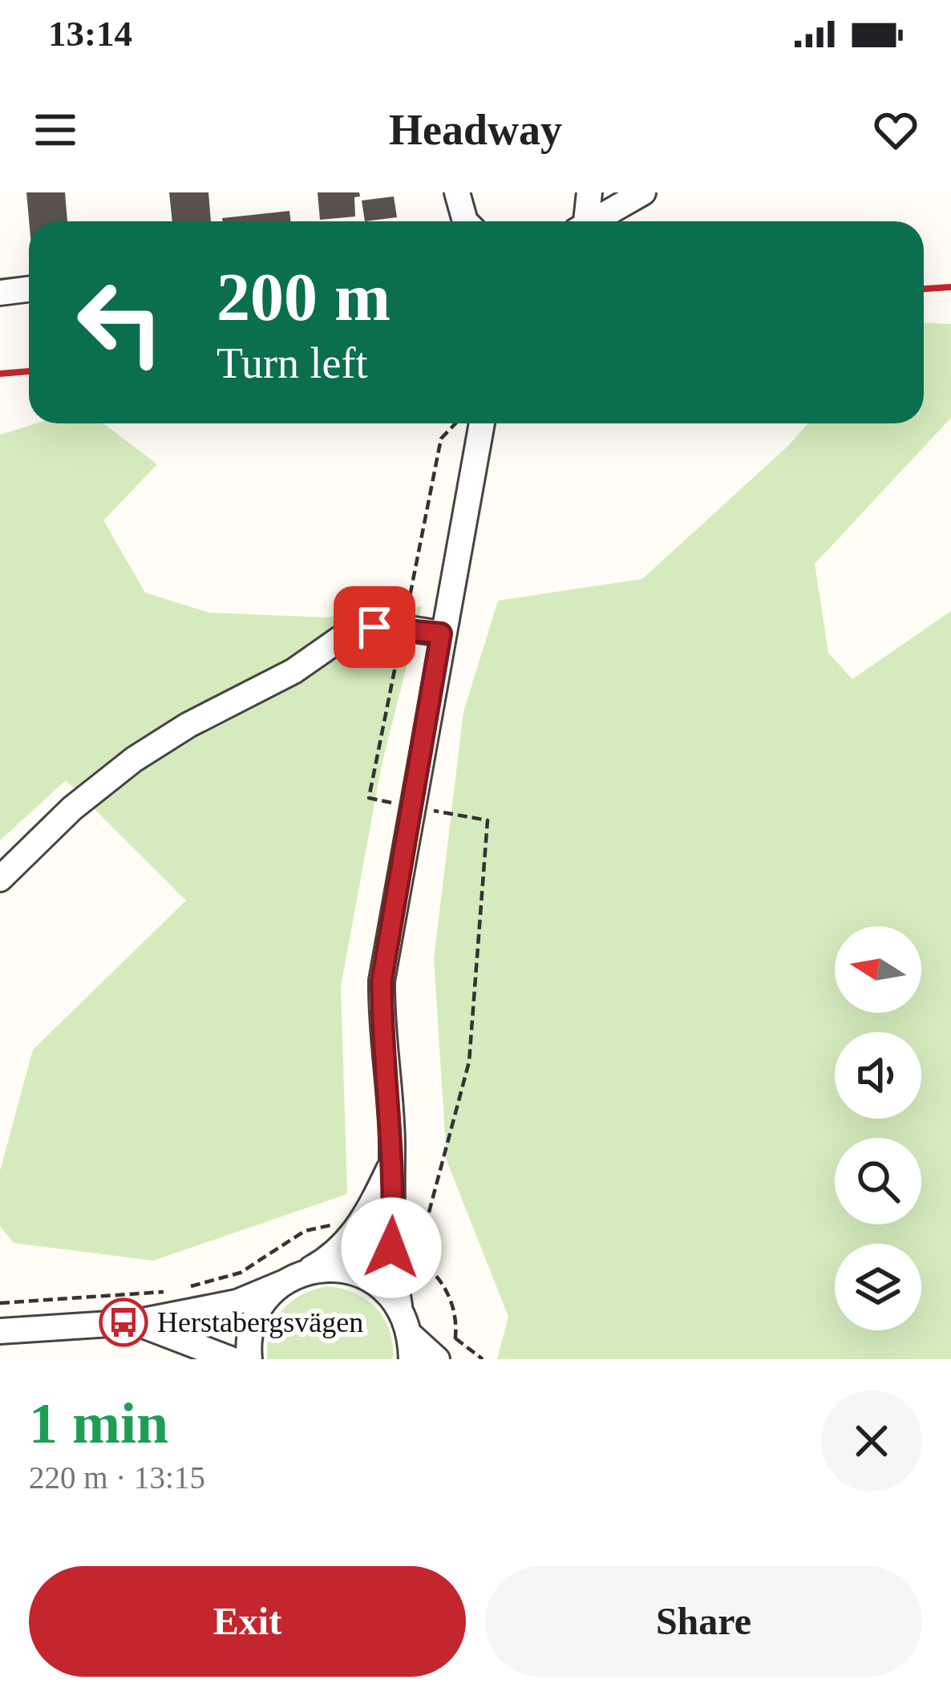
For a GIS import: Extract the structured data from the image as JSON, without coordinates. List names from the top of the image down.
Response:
{
  "places": {
    "bus stop": ["Herstabergsvägen"]
  },
  "north": "left",
  "page": {
    "status": "13:14",
    "header": "Headway",
    "turn": ["200 m", "Turn left"],
    "heading": ["1 min", "220 m · 13:15"],
    "buttons": ["Exit", "Share"]
  }
}
